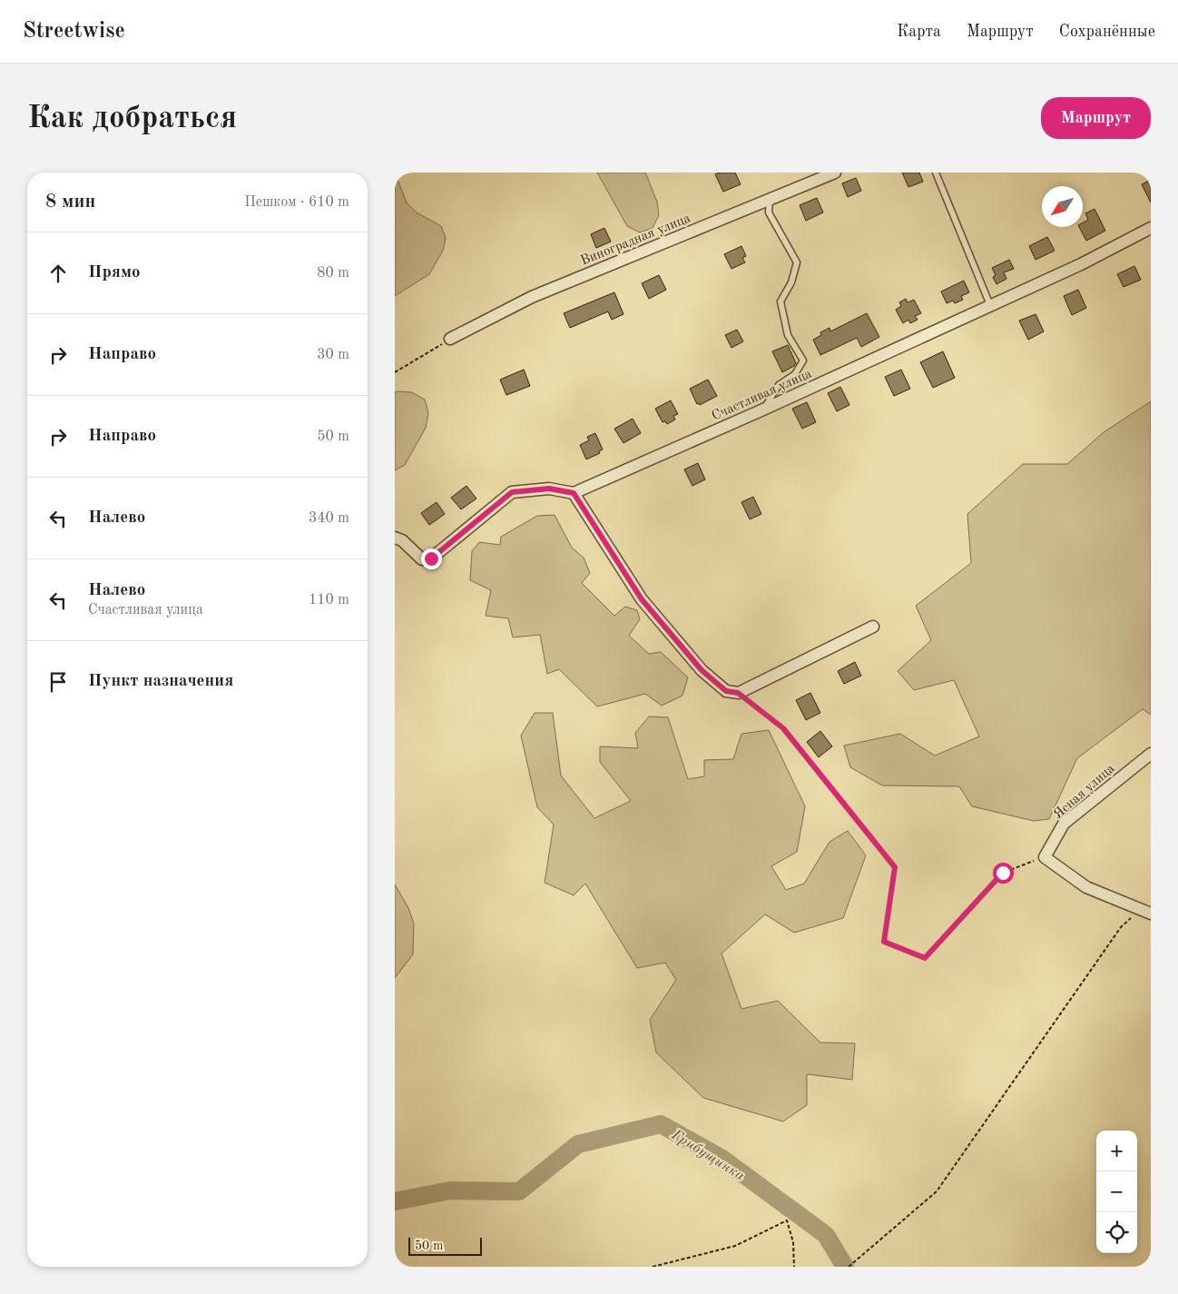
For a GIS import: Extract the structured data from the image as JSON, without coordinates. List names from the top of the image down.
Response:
{
  "streets": {
    "street": ["Виноградная улица", "Счастливая улица", "Ясная улица"]
  },
  "water": ["Грибущинка"],
  "scale_bar": "50 m",
  "north": "bottom left",
  "page": {
    "header": "Streetwise",
    "nav": ["Карта", "Маршрут", "Сохранённые"],
    "buttons": "Маршрут",
    "title": "Как добраться",
    "heading": ["8 мин", "Пешком · 610 m"],
    "list": [
      ["Прямо", "80 m"],
      ["Направо", "30 m"],
      ["Направо", "50 m"],
      ["Налево", "340 m"],
      ["Налево", "Счастливая улица", "110 m"],
      "Пункт назначения"
    ],
    "map_buttons": ["+", "−"],
    "scale": "50 m"
  }
}
